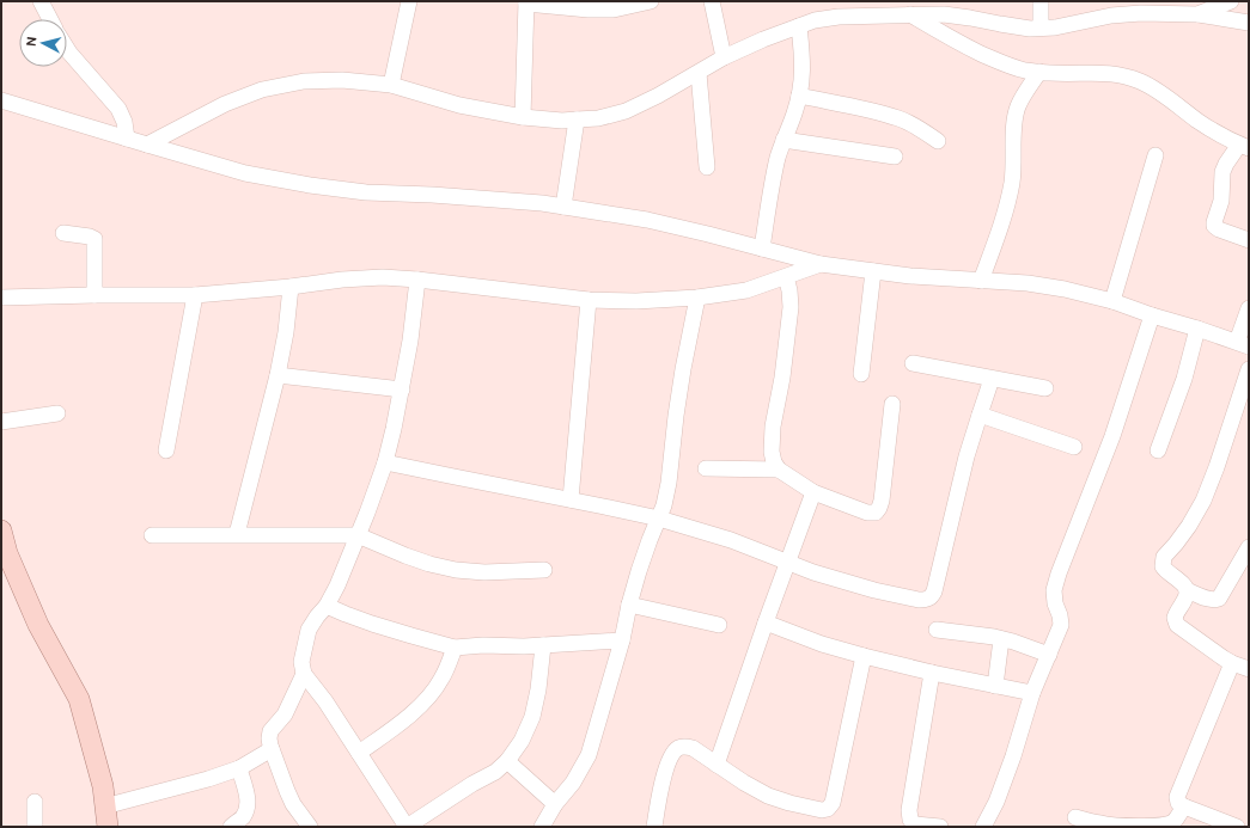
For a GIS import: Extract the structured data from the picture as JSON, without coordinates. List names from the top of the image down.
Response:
{
  "north": "left"
}
